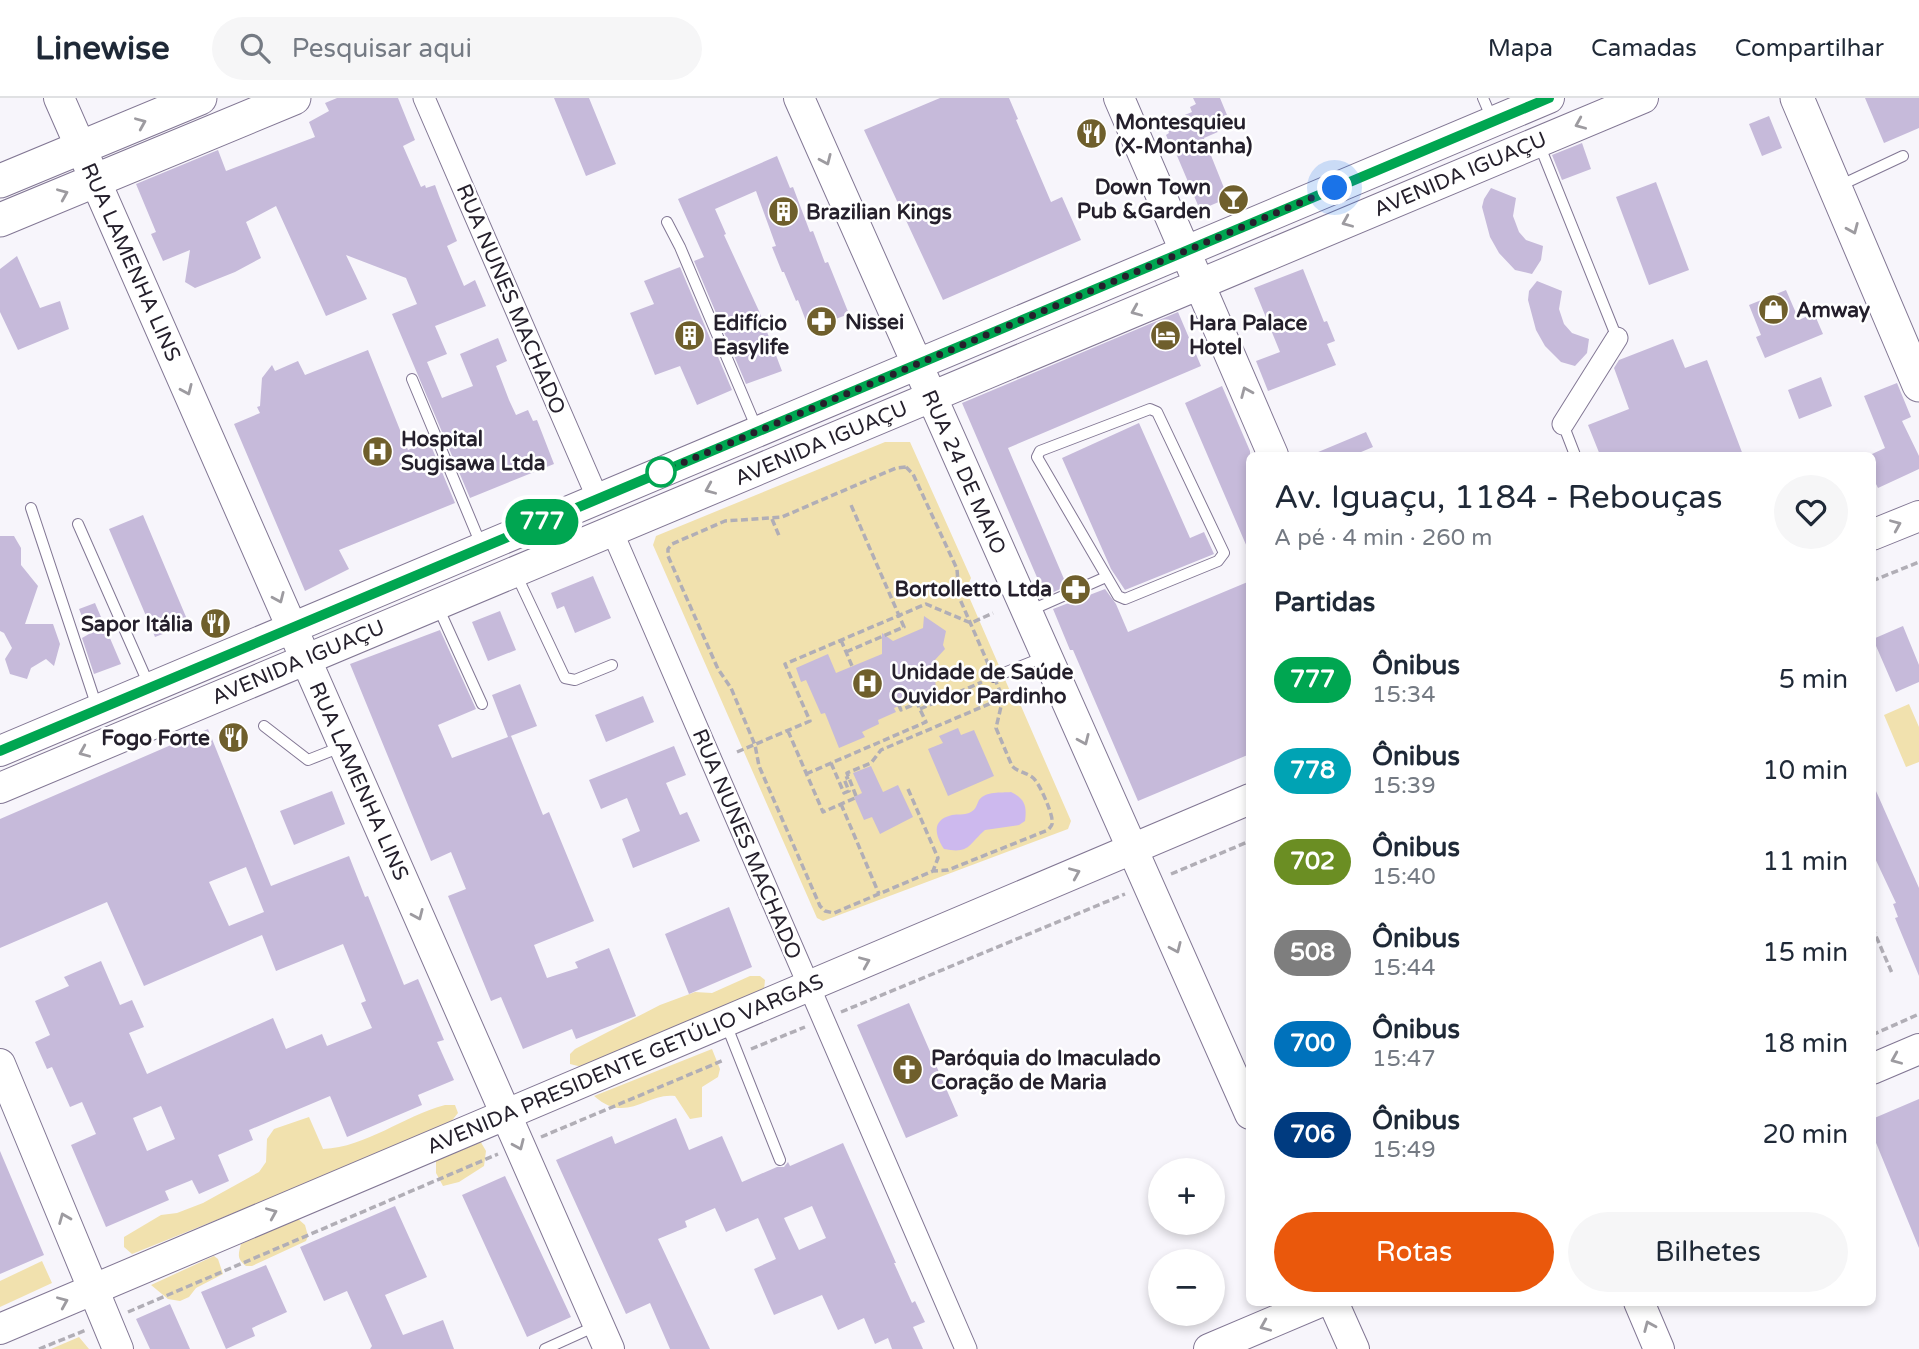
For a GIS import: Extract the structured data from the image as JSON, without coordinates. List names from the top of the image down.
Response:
{
  "streets": {
    "main road": [
      "AVENIDA IGUAÇU",
      "RUA LAMENHA LINS",
      "RUA 24 DE MAIO",
      "AVENIDA PRESIDENTE GETÚLIO VARGAS"
    ],
    "street": ["RUA NUNES MACHADO"]
  },
  "crossings": [
    ["AVENIDA IGUAÇU", "RUA LAMENHA LINS"],
    ["AVENIDA IGUAÇU", "RUA NUNES MACHADO"],
    ["AVENIDA IGUAÇU", "RUA 24 DE MAIO"],
    ["RUA LAMENHA LINS", "AVENIDA PRESIDENTE GETÚLIO VARGAS"],
    ["RUA NUNES MACHADO", "AVENIDA PRESIDENTE GETÚLIO VARGAS"],
    ["RUA 24 DE MAIO", "AVENIDA PRESIDENTE GETÚLIO VARGAS"]
  ],
  "one_way": ["RUA LAMENHA LINS", "RUA 24 DE MAIO", "AVENIDA PRESIDENTE GETÚLIO VARGAS"],
  "places": {
    "restaurant": ["Montesquieu (X-Montanha)", "Sapor Itália", "Fogo Forte"],
    "bar": ["Down Town Pub &Garden"],
    "building": ["Brazilian Kings", "Edifício Easylife"],
    "shop": ["Amway"],
    "pharmacy": ["Nissei", "Bortolletto Ltda"],
    "hotel": ["Hara Palace Hotel"],
    "hospital": ["Hospital Sugisawa Ltda", "Unidade de Saúde Ouvidor Pardinho"],
    "church": ["Paróquia do Imaculado Coração de Maria"]
  },
  "lines": ["bus line 777"],
  "page": {
    "header": "Linewise",
    "search": "Pesquisar aqui",
    "nav": ["Mapa", "Camadas", "Compartilhar"],
    "on_map": "777",
    "heading": [
      ["Av. Iguaçu, 1184 - Rebouças", "A pé · 4 min · 260 m"],
      "Partidas"
    ],
    "list": [
      {
        "mark": "777",
        "name": "Ônibus",
        "note": "15:34",
        "value": "5 min"
      },
      {
        "mark": "778",
        "name": "Ônibus",
        "note": "15:39",
        "value": "10 min"
      },
      {
        "mark": "702",
        "name": "Ônibus",
        "note": "15:40",
        "value": "11 min"
      },
      {
        "mark": "508",
        "name": "Ônibus",
        "note": "15:44",
        "value": "15 min"
      },
      {
        "mark": "700",
        "name": "Ônibus",
        "note": "15:47",
        "value": "18 min"
      },
      {
        "mark": "706",
        "name": "Ônibus",
        "note": "15:49",
        "value": "20 min"
      }
    ],
    "map_buttons": ["+", "−"],
    "buttons": ["Rotas", "Bilhetes"]
  }
}
